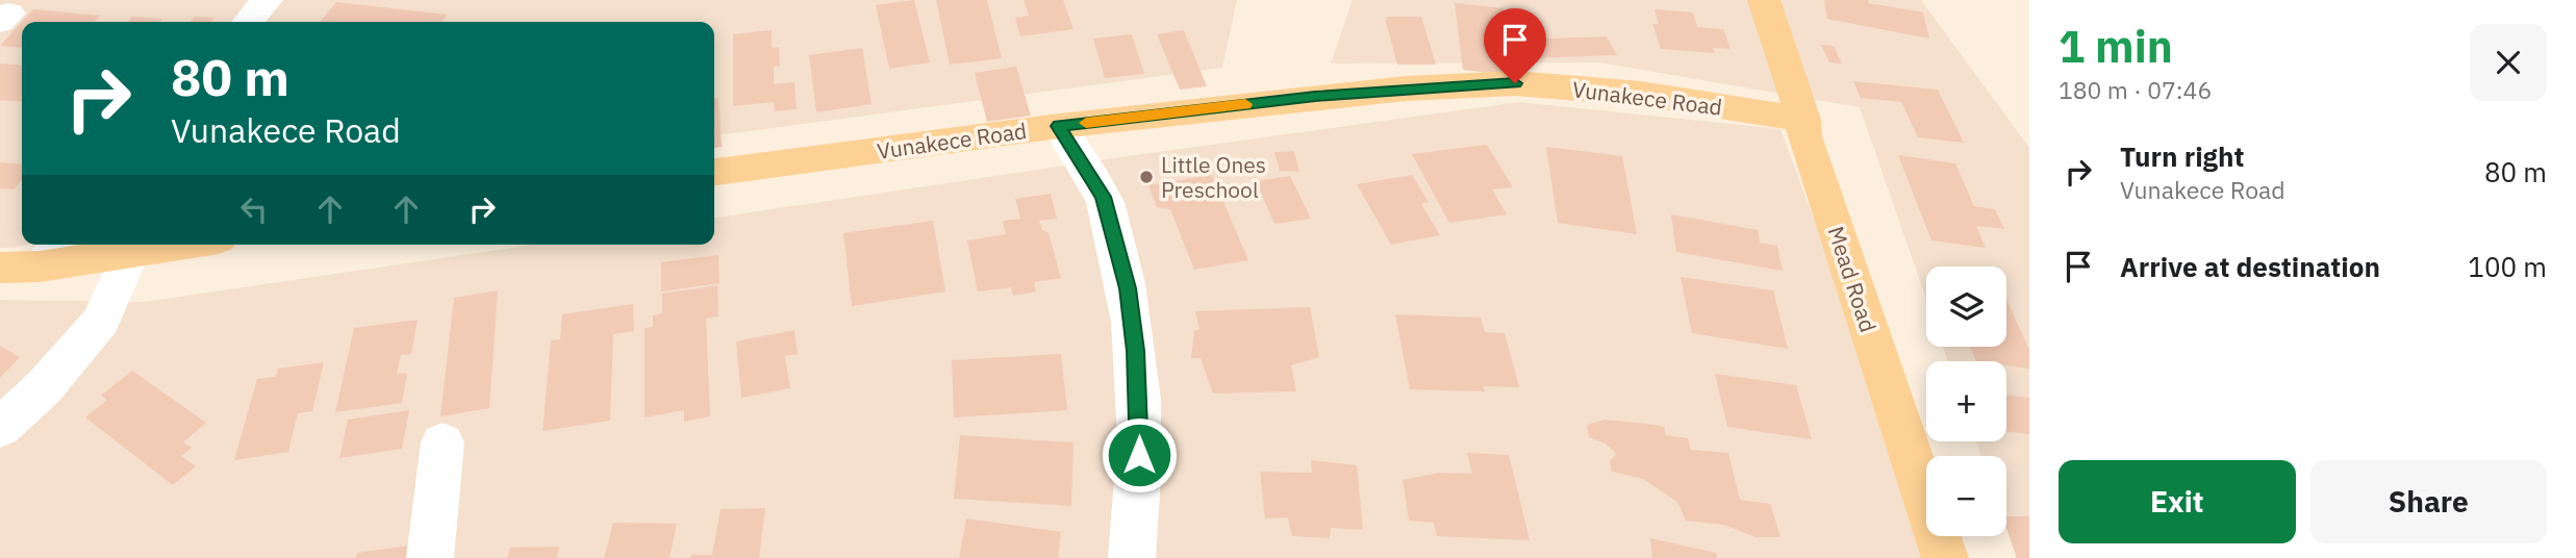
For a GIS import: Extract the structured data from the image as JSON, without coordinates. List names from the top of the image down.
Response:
{
  "streets": {
    "main road": ["Vunakece Road", "Mead Road"]
  },
  "crossings": [
    ["Vunakece Road", "Mead Road"]
  ],
  "places": ["Little Ones Preschool"],
  "page": {
    "heading": ["1 min", "180 m · 07:46"],
    "turn": ["80 m", "Vunakece Road"],
    "list": [
      {
        "name": "Turn right",
        "note": "Vunakece Road",
        "value": "80 m"
      },
      {
        "name": "Arrive at destination",
        "value": "100 m"
      }
    ],
    "map_buttons": ["+", "−"],
    "buttons": ["Exit", "Share"]
  }
}
